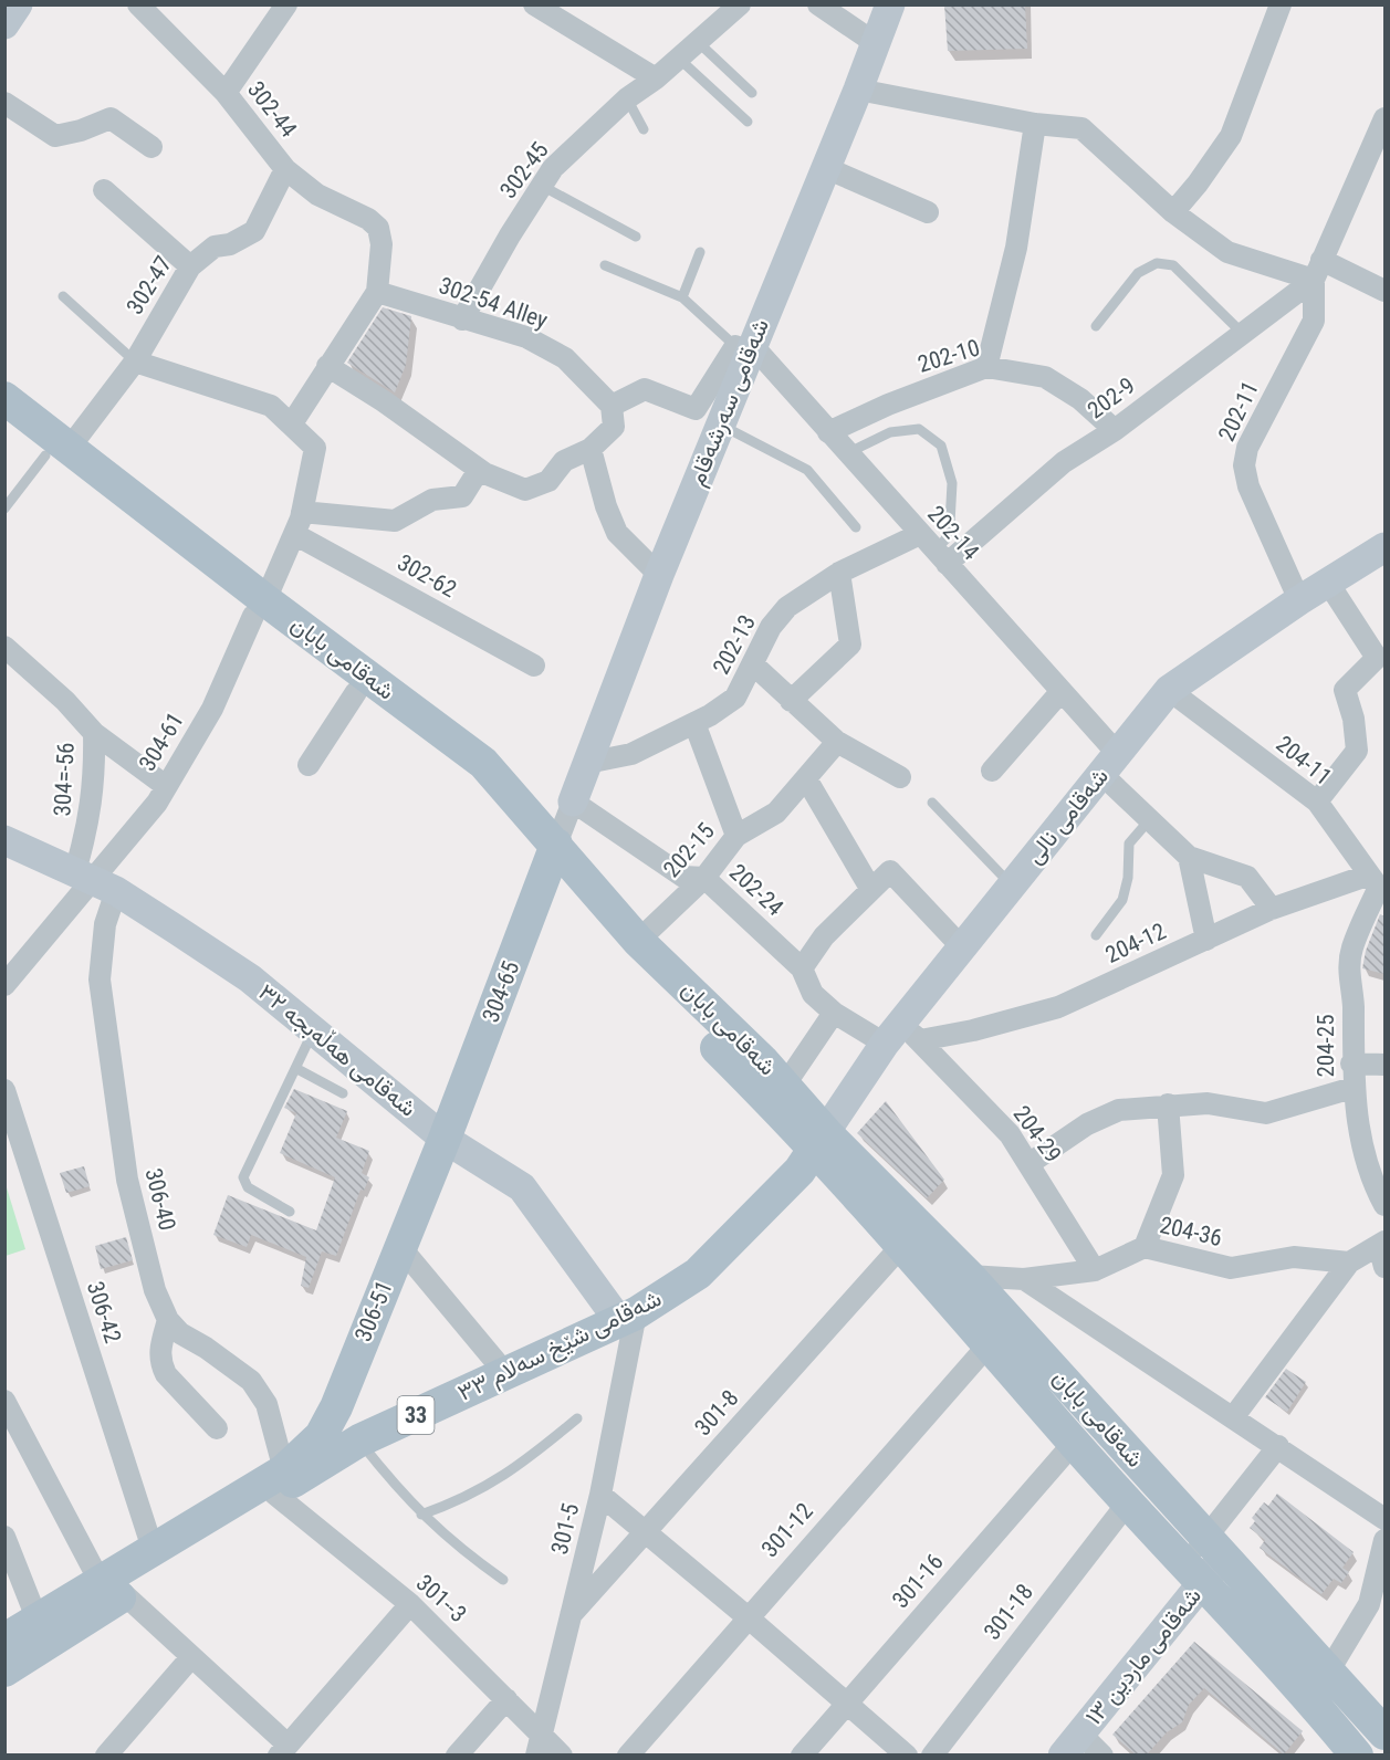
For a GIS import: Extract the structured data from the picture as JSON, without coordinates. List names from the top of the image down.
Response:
{
  "streets": {
    "main road": [
      "شەقامی بابان",
      "304-65",
      "306-51",
      "شەقامی شێخ سەلام ٣٣",
      "33"
    ],
    "street": [
      "302-44",
      "302-45",
      "302-47",
      "302-54 Alley",
      "202-10",
      "202-9",
      "شەقامی سەرشەقام",
      "202-11",
      "202-14",
      "302-62",
      "202-13",
      "304-61",
      "204-11",
      "304=-56",
      "شەقامی نالی",
      "202-15",
      "202-24",
      "204-12",
      "204-25",
      "شەقامی هەڵەبجە ٣٢",
      "204-29",
      "306-40",
      "204-36",
      "306-42",
      "301-8",
      "301-5",
      "301-12",
      "301-16",
      "301--3",
      "301-18",
      "شەقامی ماردین ١٣"
    ]
  },
  "crossings": [
    ["302-44", "302-47"],
    ["302-44", "302-54 Alley"],
    ["302-45", "302-54 Alley"],
    ["302-47", "شەقامی بابان"],
    ["202-10", "202-9"],
    ["202-10", "202-14"],
    ["202-9", "202-11"],
    ["202-9", "202-14"],
    ["شەقامی سەرشەقام", "202-14"],
    ["شەقامی سەرشەقام", "202-13"],
    ["شەقامی سەرشەقام", "202-24"],
    ["202-11", "شەقامی نالی"],
    ["202-14", "202-13"],
    ["202-14", "شەقامی نالی"],
    ["302-62", "304-61"],
    ["شەقامی بابان", "304-61"],
    ["شەقامی بابان", "شەقامی نالی"],
    ["شەقامی بابان", "202-15"],
    ["شەقامی بابان", "304-65"],
    ["شەقامی بابان", "204-36"],
    ["شەقامی بابان", "شەقامی شێخ سەلام ٣٣"],
    ["شەقامی بابان", "شەقامی ماردین ١٣"],
    ["304-61", "304=-56"],
    ["304-61", "شەقامی هەڵەبجە ٣٢"],
    ["304-61", "306-40"],
    ["204-11", "شەقامی نالی"],
    ["204-11", "204-12"],
    ["204-11", "204-25"],
    ["304=-56", "شەقامی هەڵەبجە ٣٢"],
    ["304=-56", "306-40"],
    ["شەقامی نالی", "202-24"],
    ["شەقامی نالی", "204-12"],
    ["شەقامی نالی", "204-29"],
    ["شەقامی نالی", "شەقامی شێخ سەلام ٣٣"],
    ["202-15", "202-24"],
    ["202-24", "204-12"],
    ["202-24", "204-29"],
    ["204-12", "204-25"],
    ["204-12", "204-29"],
    ["304-65", "شەقامی هەڵەبجە ٣٢"],
    ["304-65", "306-51"],
    ["شەقامی هەڵەبجە ٣٢", "306-40"],
    ["شەقامی هەڵەبجە ٣٢", "306-51"],
    ["شەقامی هەڵەبجە ٣٢", "شەقامی شێخ سەلام ٣٣"],
    ["شەقامی هەڵەبجە ٣٢", "301-5"],
    ["204-29", "204-36"],
    ["306-40", "306-51"],
    ["306-40", "شەقامی شێخ سەلام ٣٣"],
    ["306-40", "301--3"],
    ["306-51", "شەقامی شێخ سەلام ٣٣"],
    ["306-51", "301--3"],
    ["306-42", "شەقامی شێخ سەلام ٣٣"],
    ["شەقامی شێخ سەلام ٣٣", "301-5"],
    ["شەقامی شێخ سەلام ٣٣", "301--3"],
    ["301-8", "301-5"],
    ["301-5", "301--3"]
  ]
}
